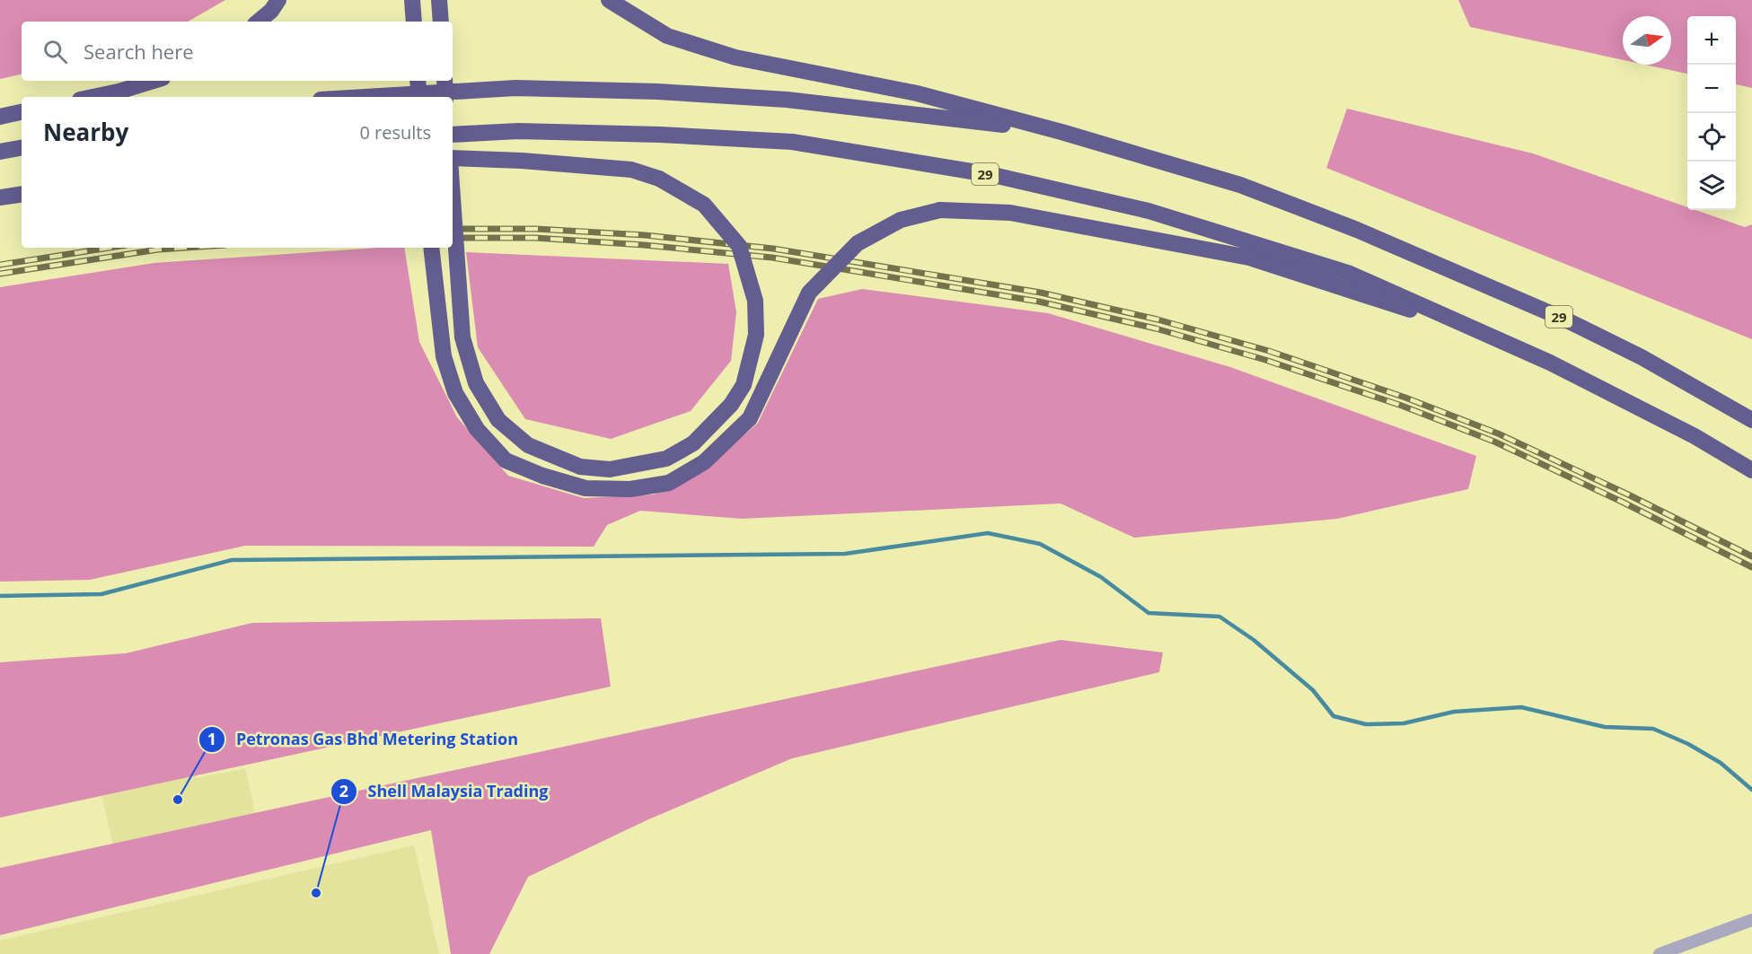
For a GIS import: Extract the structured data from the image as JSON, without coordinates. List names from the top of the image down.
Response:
{
  "streets": {
    "highway": ["29"]
  },
  "places": ["Petronas Gas Bhd Metering Station", "Shell Malaysia Trading"],
  "north": "right",
  "page": {
    "map_buttons": ["+", "−"],
    "search": "Search here",
    "heading": ["Nearby", "0 results"]
  }
}
